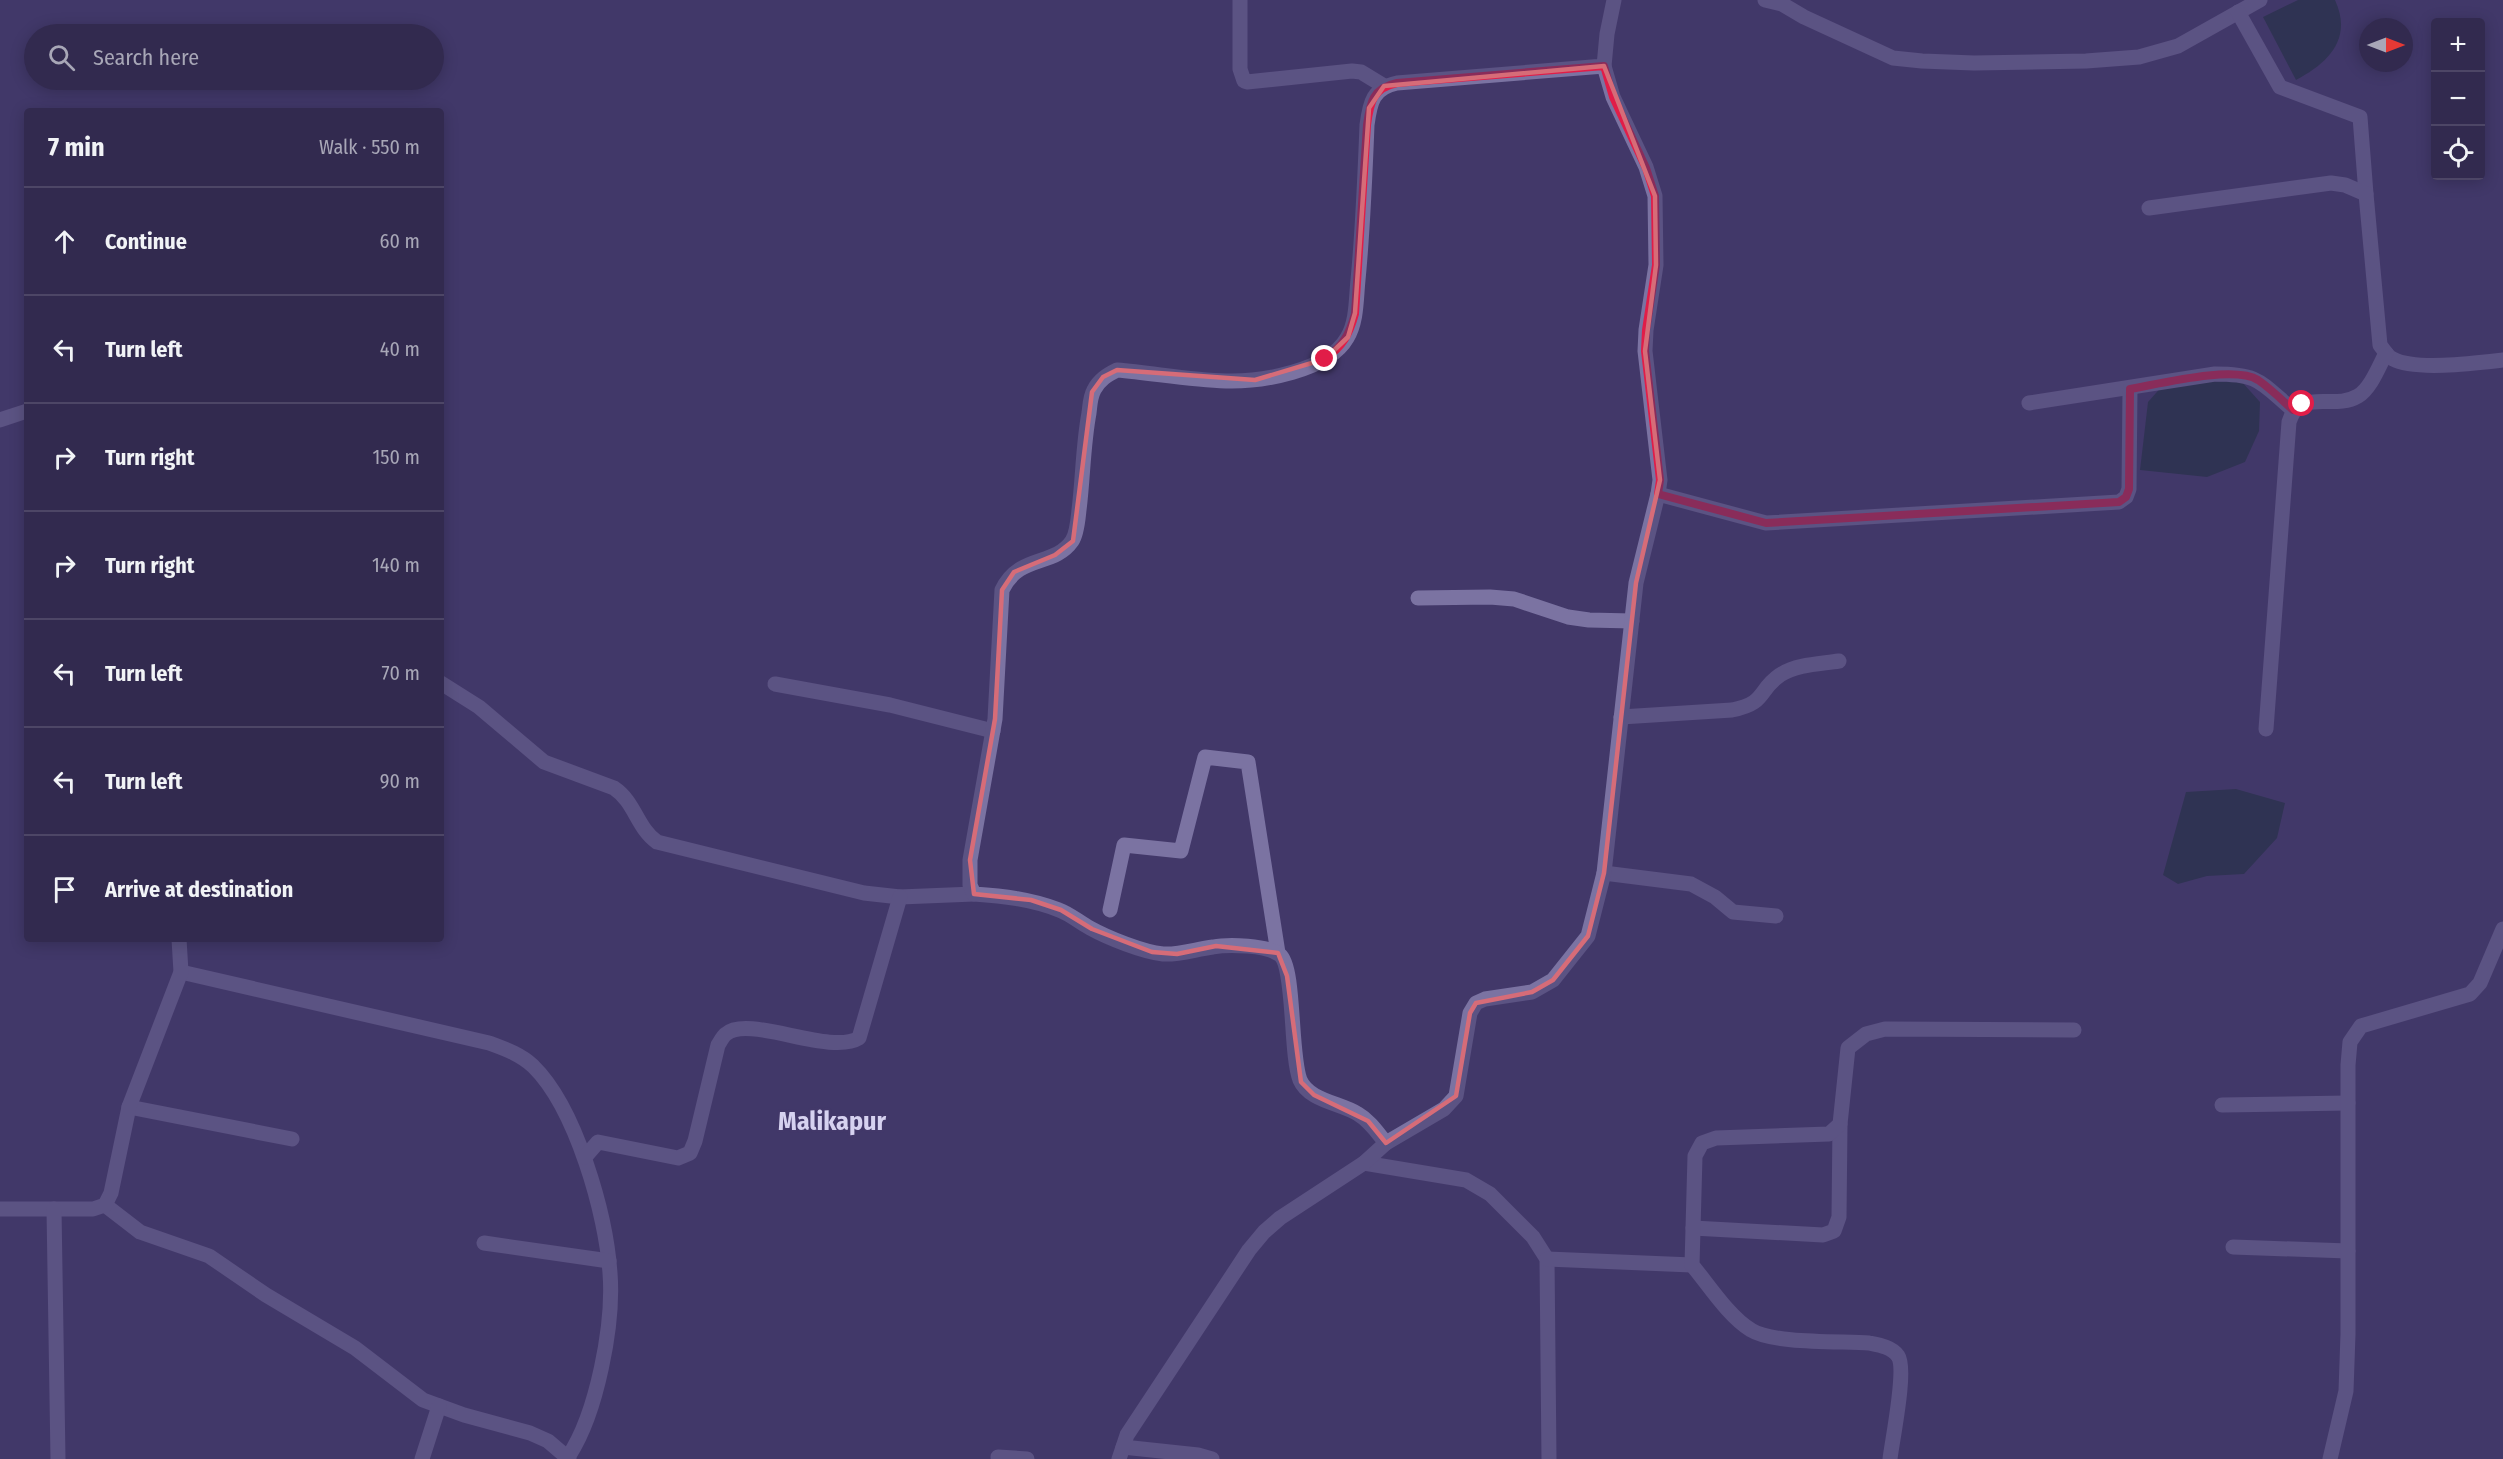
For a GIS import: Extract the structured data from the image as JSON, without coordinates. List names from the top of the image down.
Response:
{
  "districts": ["Malikapur"],
  "north": "right",
  "page": {
    "map_buttons": ["+", "−"],
    "search": "Search here",
    "heading": ["7 min", "Walk · 550 m"],
    "list": [
      ["Continue", "60 m"],
      ["Turn left", "40 m"],
      ["Turn right", "150 m"],
      ["Turn right", "140 m"],
      ["Turn left", "70 m"],
      ["Turn left", "90 m"],
      "Arrive at destination"
    ]
  }
}
